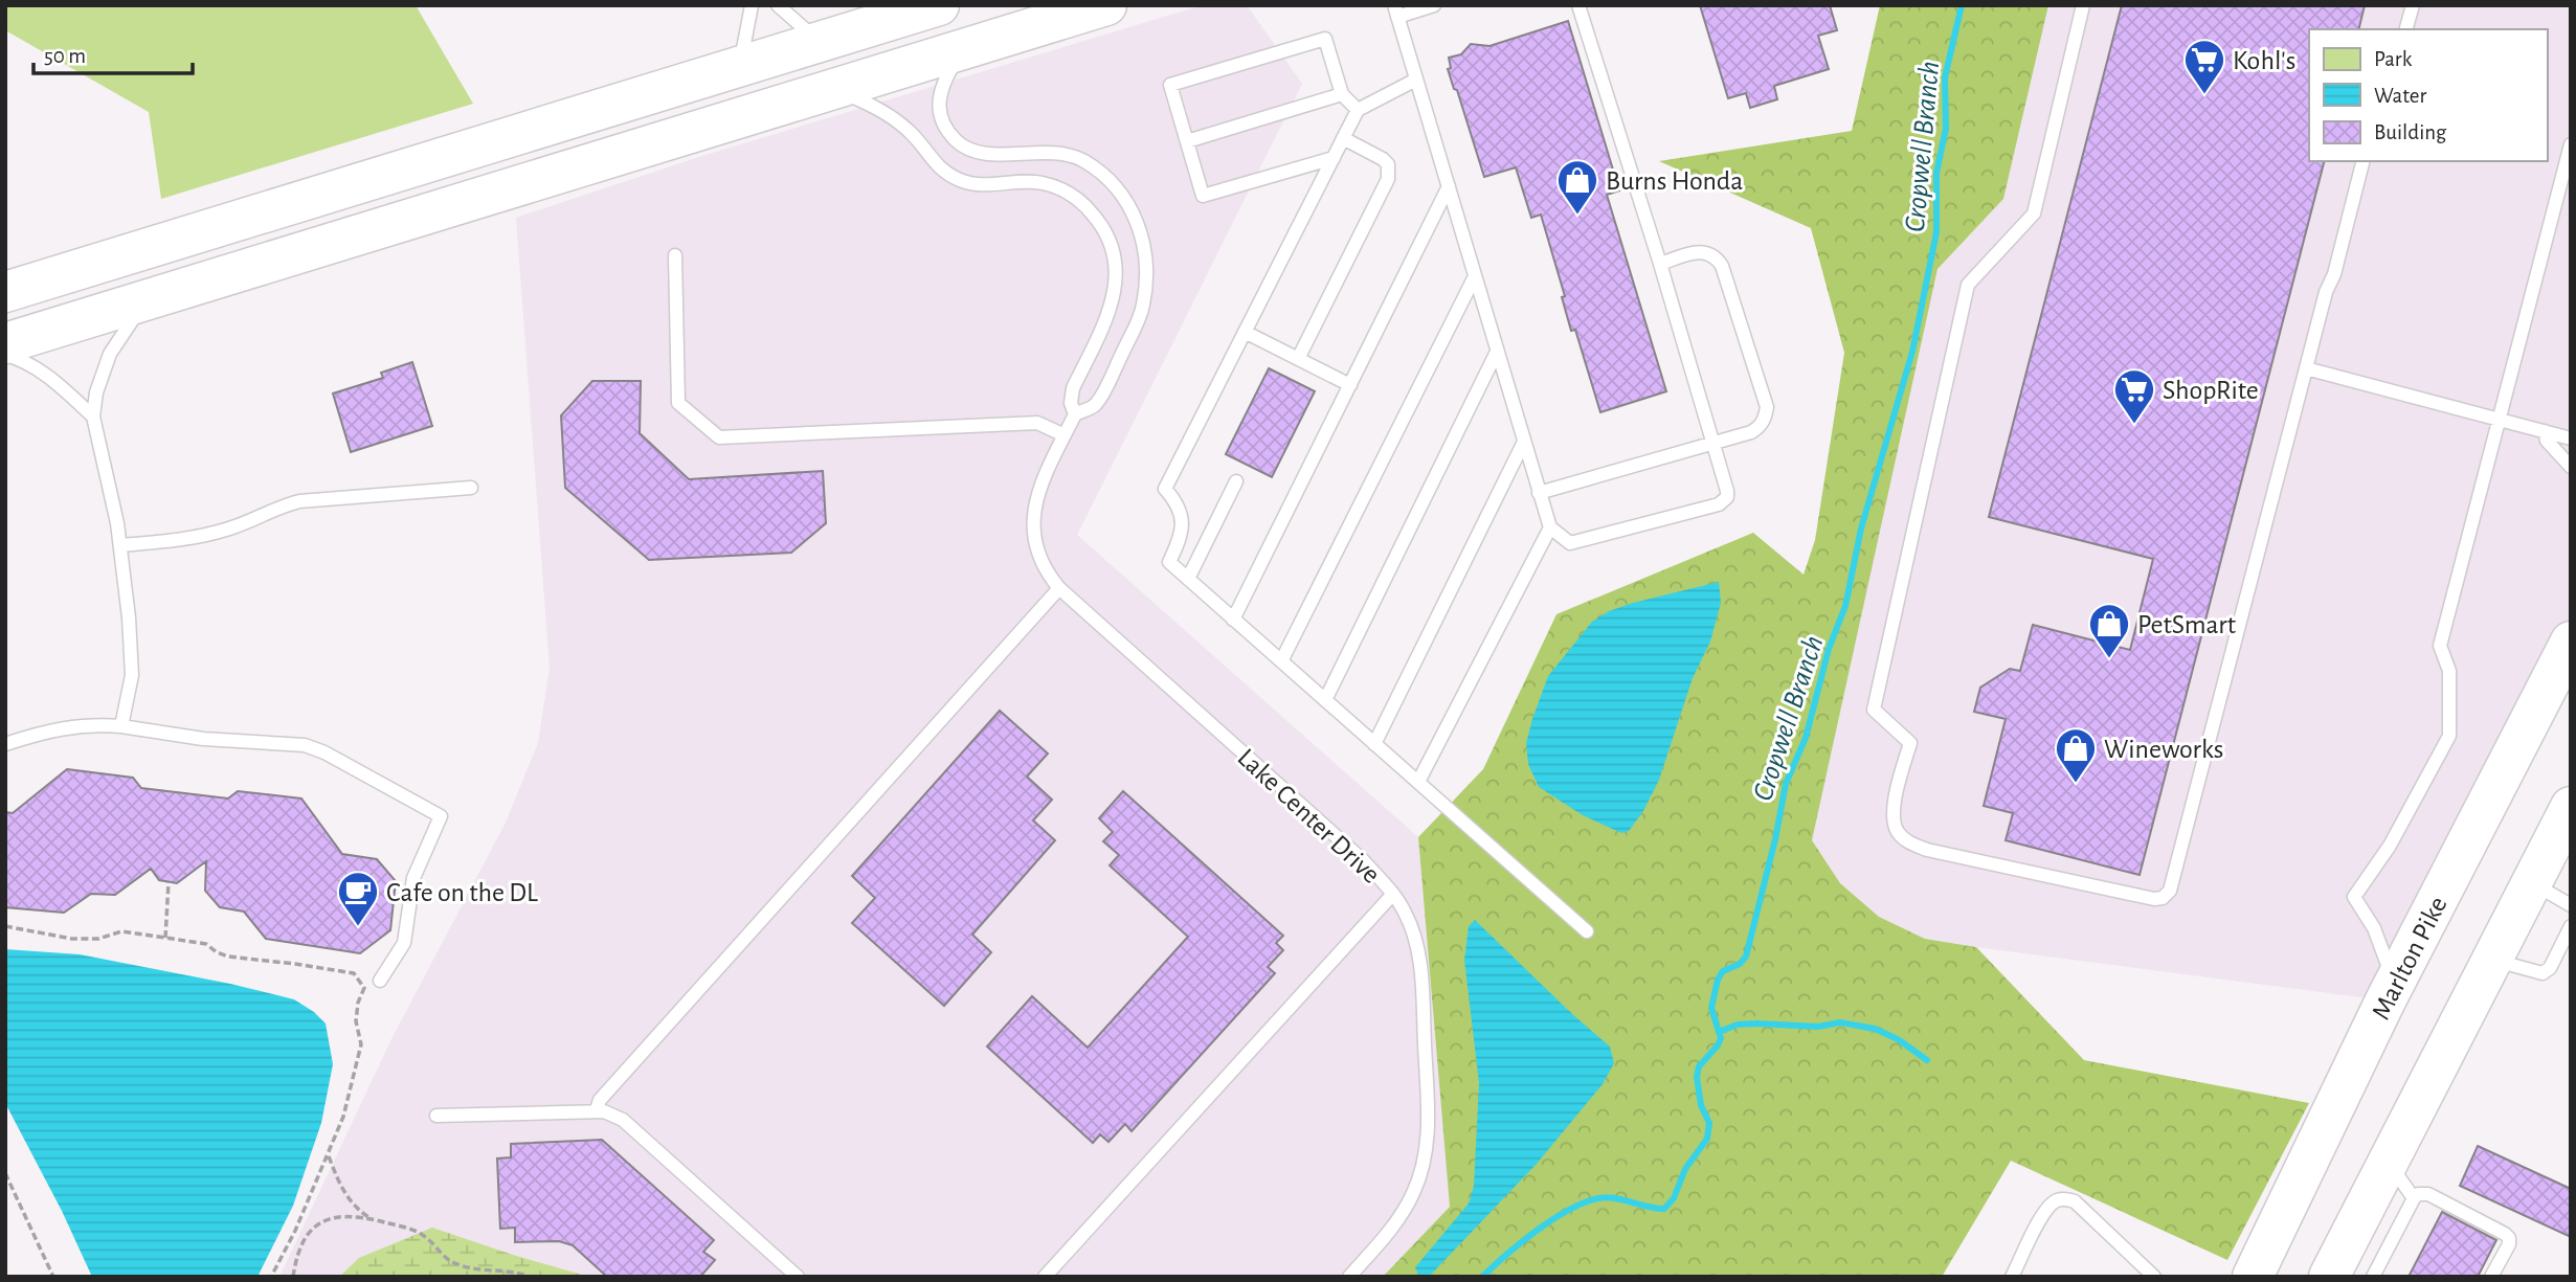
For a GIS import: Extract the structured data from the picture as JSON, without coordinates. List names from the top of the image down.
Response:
{
  "streets": {
    "highway": ["Marlton Pike"],
    "lane": ["Lake Center Drive"]
  },
  "water": ["Cropwell Branch"],
  "places": {
    "supermarket": ["Kohl's", "ShopRite"],
    "shop": ["Burns Honda", "PetSmart", "Wineworks"],
    "cafe": ["Cafe on the DL"]
  },
  "legend": ["Park", "Water", "Building"],
  "scale_bar": "50 m"
}
